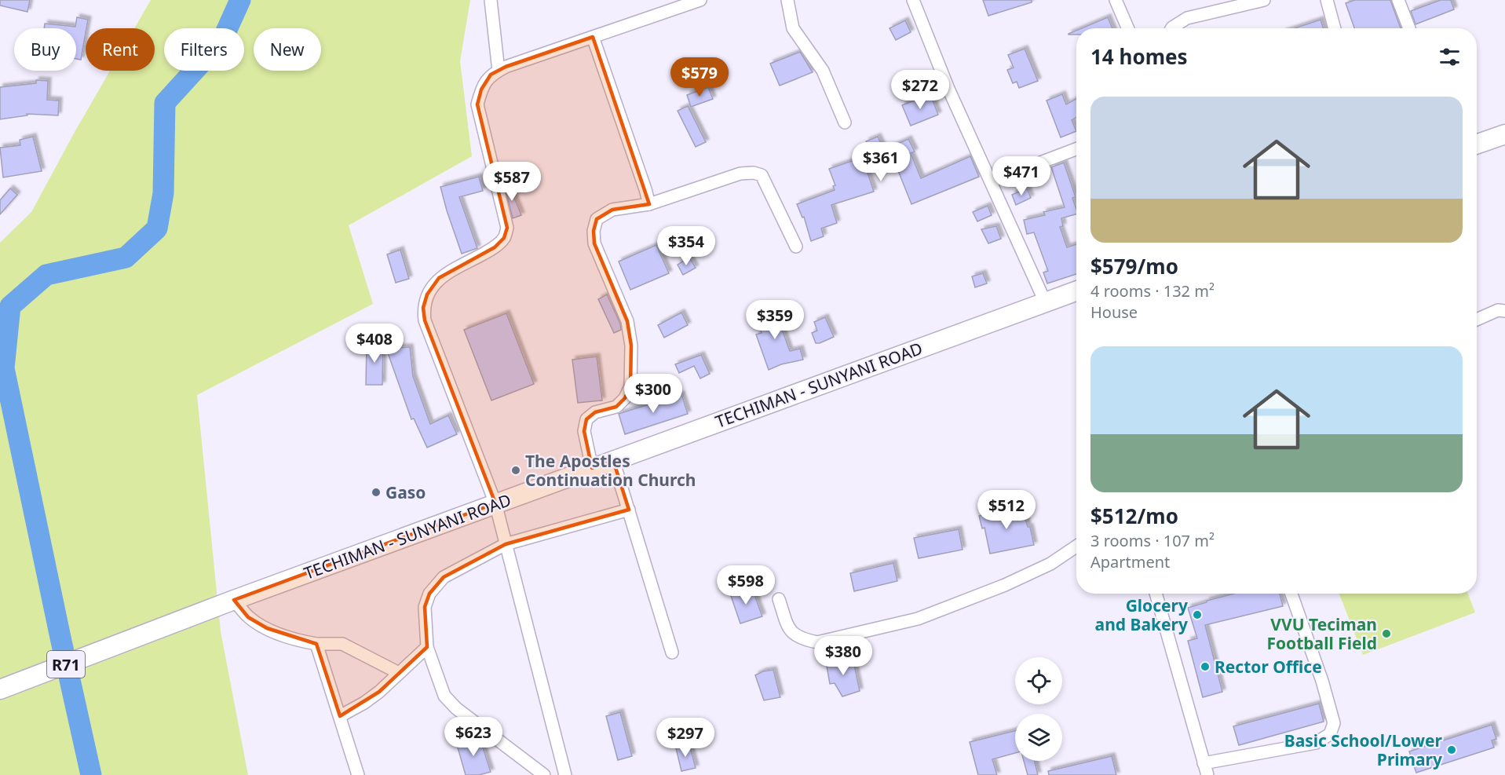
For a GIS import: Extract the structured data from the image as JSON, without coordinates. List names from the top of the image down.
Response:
{
  "streets": {
    "main road": ["TECHIMAN - SUNYANI ROAD", "R71"]
  },
  "places": [
    "The Apostles Continuation Church",
    "Gaso",
    "Glocery and Bakery",
    "VVU Teciman Football Field",
    "Rector Office",
    "Basic School/Lower Primary"
  ],
  "page": {
    "chip": [
      "Buy",
      "Rent",
      "Filters",
      "New"
    ],
    "heading": "14 homes",
    "price": [
      "$579",
      "$272",
      "$361",
      "$471",
      "$587",
      "$354",
      "$359",
      "$408",
      "$300",
      "$512",
      "$598",
      "$380",
      "$623",
      "$297"
    ],
    "list": [
      {
        "name": "$579/mo",
        "note": "4 rooms · 132 m² · House"
      },
      {
        "name": "$512/mo",
        "note": "3 rooms · 107 m² · Apartment"
      }
    ]
  }
}
